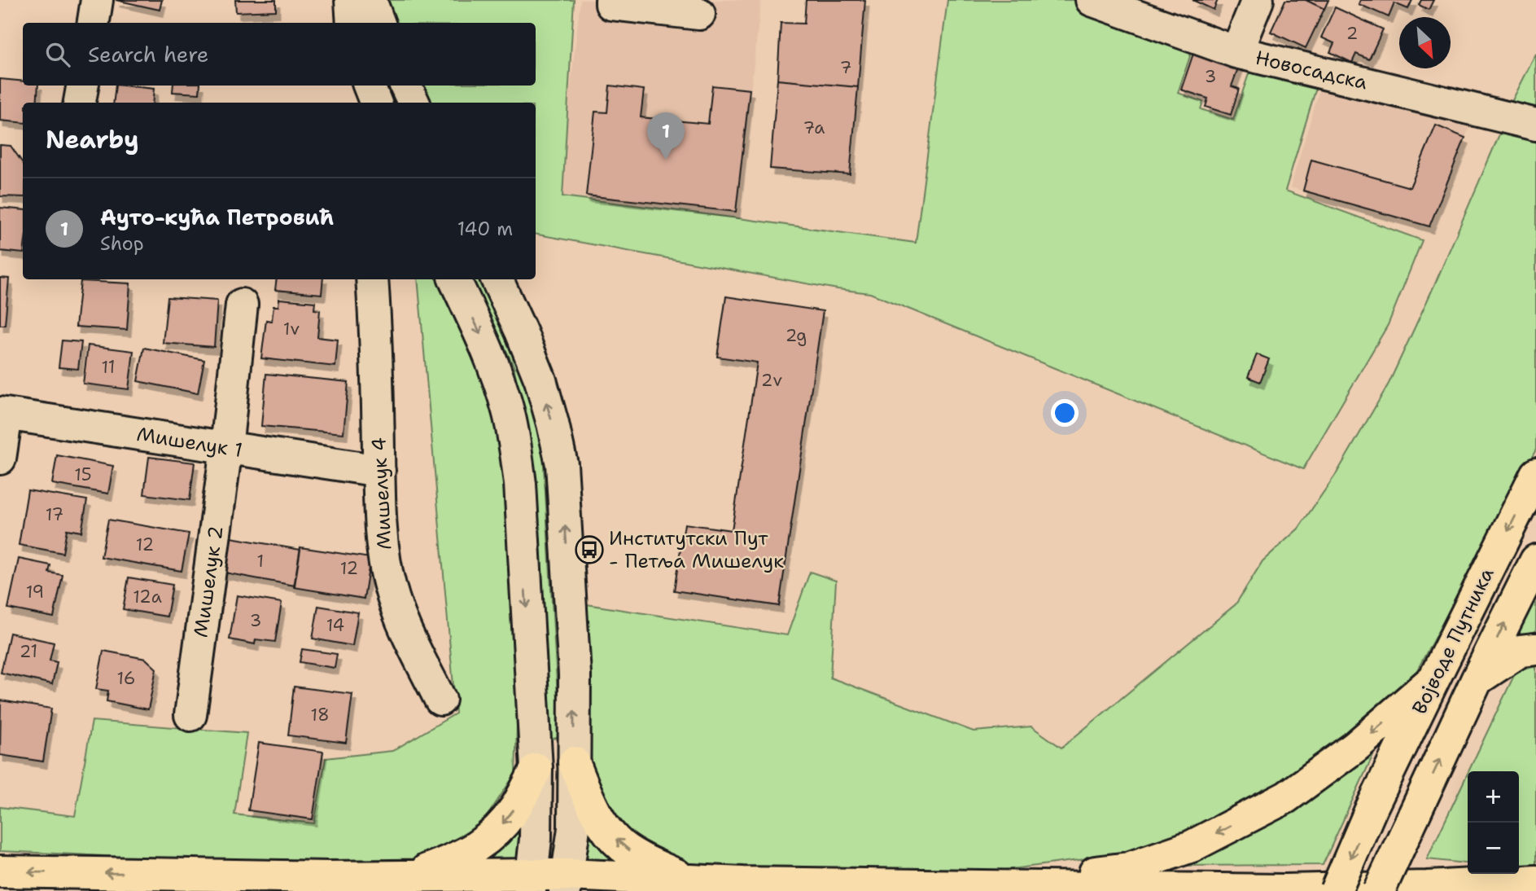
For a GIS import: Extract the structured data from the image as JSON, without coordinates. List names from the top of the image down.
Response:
{
  "streets": {
    "main road": ["Војводе Путника"],
    "street": [
      "Новосадска",
      "Мишелук 1",
      "Мишелук 4",
      "Мишелук 2"
    ]
  },
  "crossings": [
    ["Мишелук 1", "Мишелук 4"],
    ["Мишелук 1", "Мишелук 2"]
  ],
  "places": {
    "bus stop": ["Институтски Пут - Петља Мишелук"]
  },
  "house_numbers": [
    "2",
    "7",
    "3",
    "7a",
    "1v",
    "2g",
    "11",
    "2v",
    "15",
    "17",
    "12",
    "1",
    "12",
    "19",
    "12а",
    "3",
    "14",
    "21",
    "16",
    "18"
  ],
  "north": "bottom right",
  "page": {
    "search": "Search here",
    "heading": "Nearby",
    "pins": "1",
    "list": [
      {
        "mark": "1",
        "name": "Ауто-кућа Петровић",
        "note": "Shop",
        "value": "140 m"
      }
    ],
    "map_buttons": ["+", "−"]
  }
}
